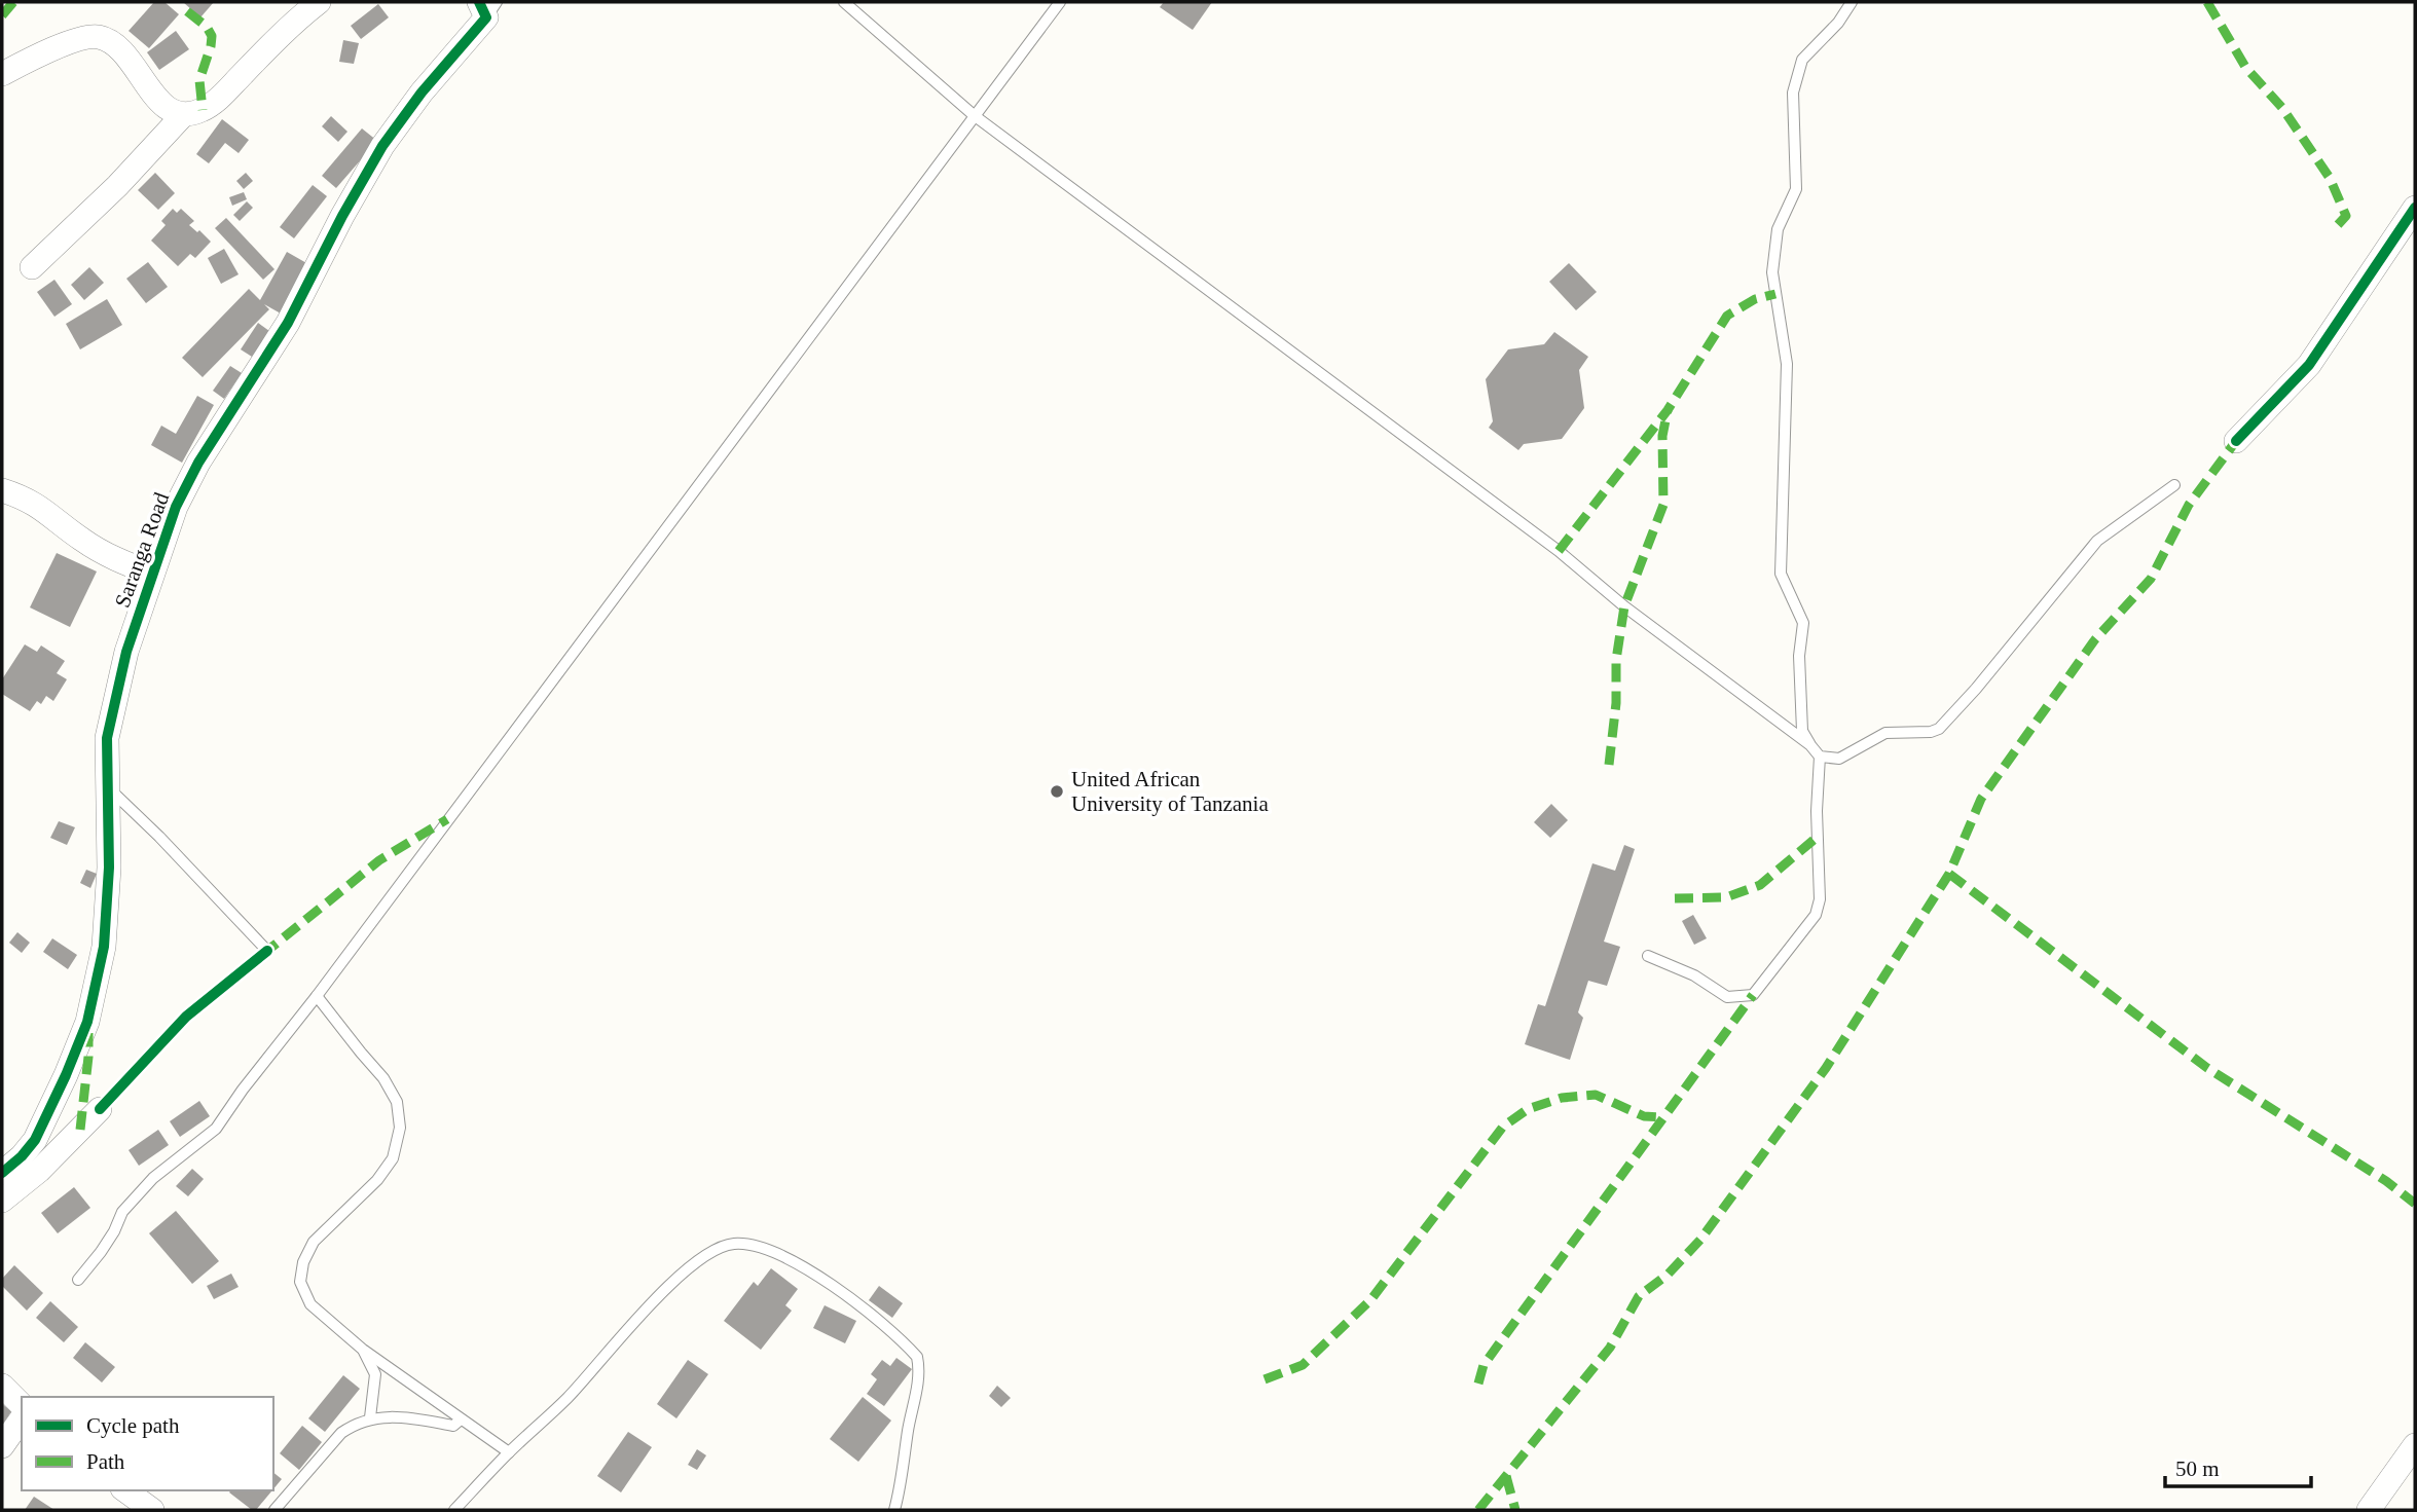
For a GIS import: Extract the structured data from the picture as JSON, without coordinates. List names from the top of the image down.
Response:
{
  "streets": {
    "street": ["Saranga Road"]
  },
  "places": ["United African University of Tanzania"],
  "legend": ["Cycle path", "Path"],
  "scale_bar": "50 m"
}
